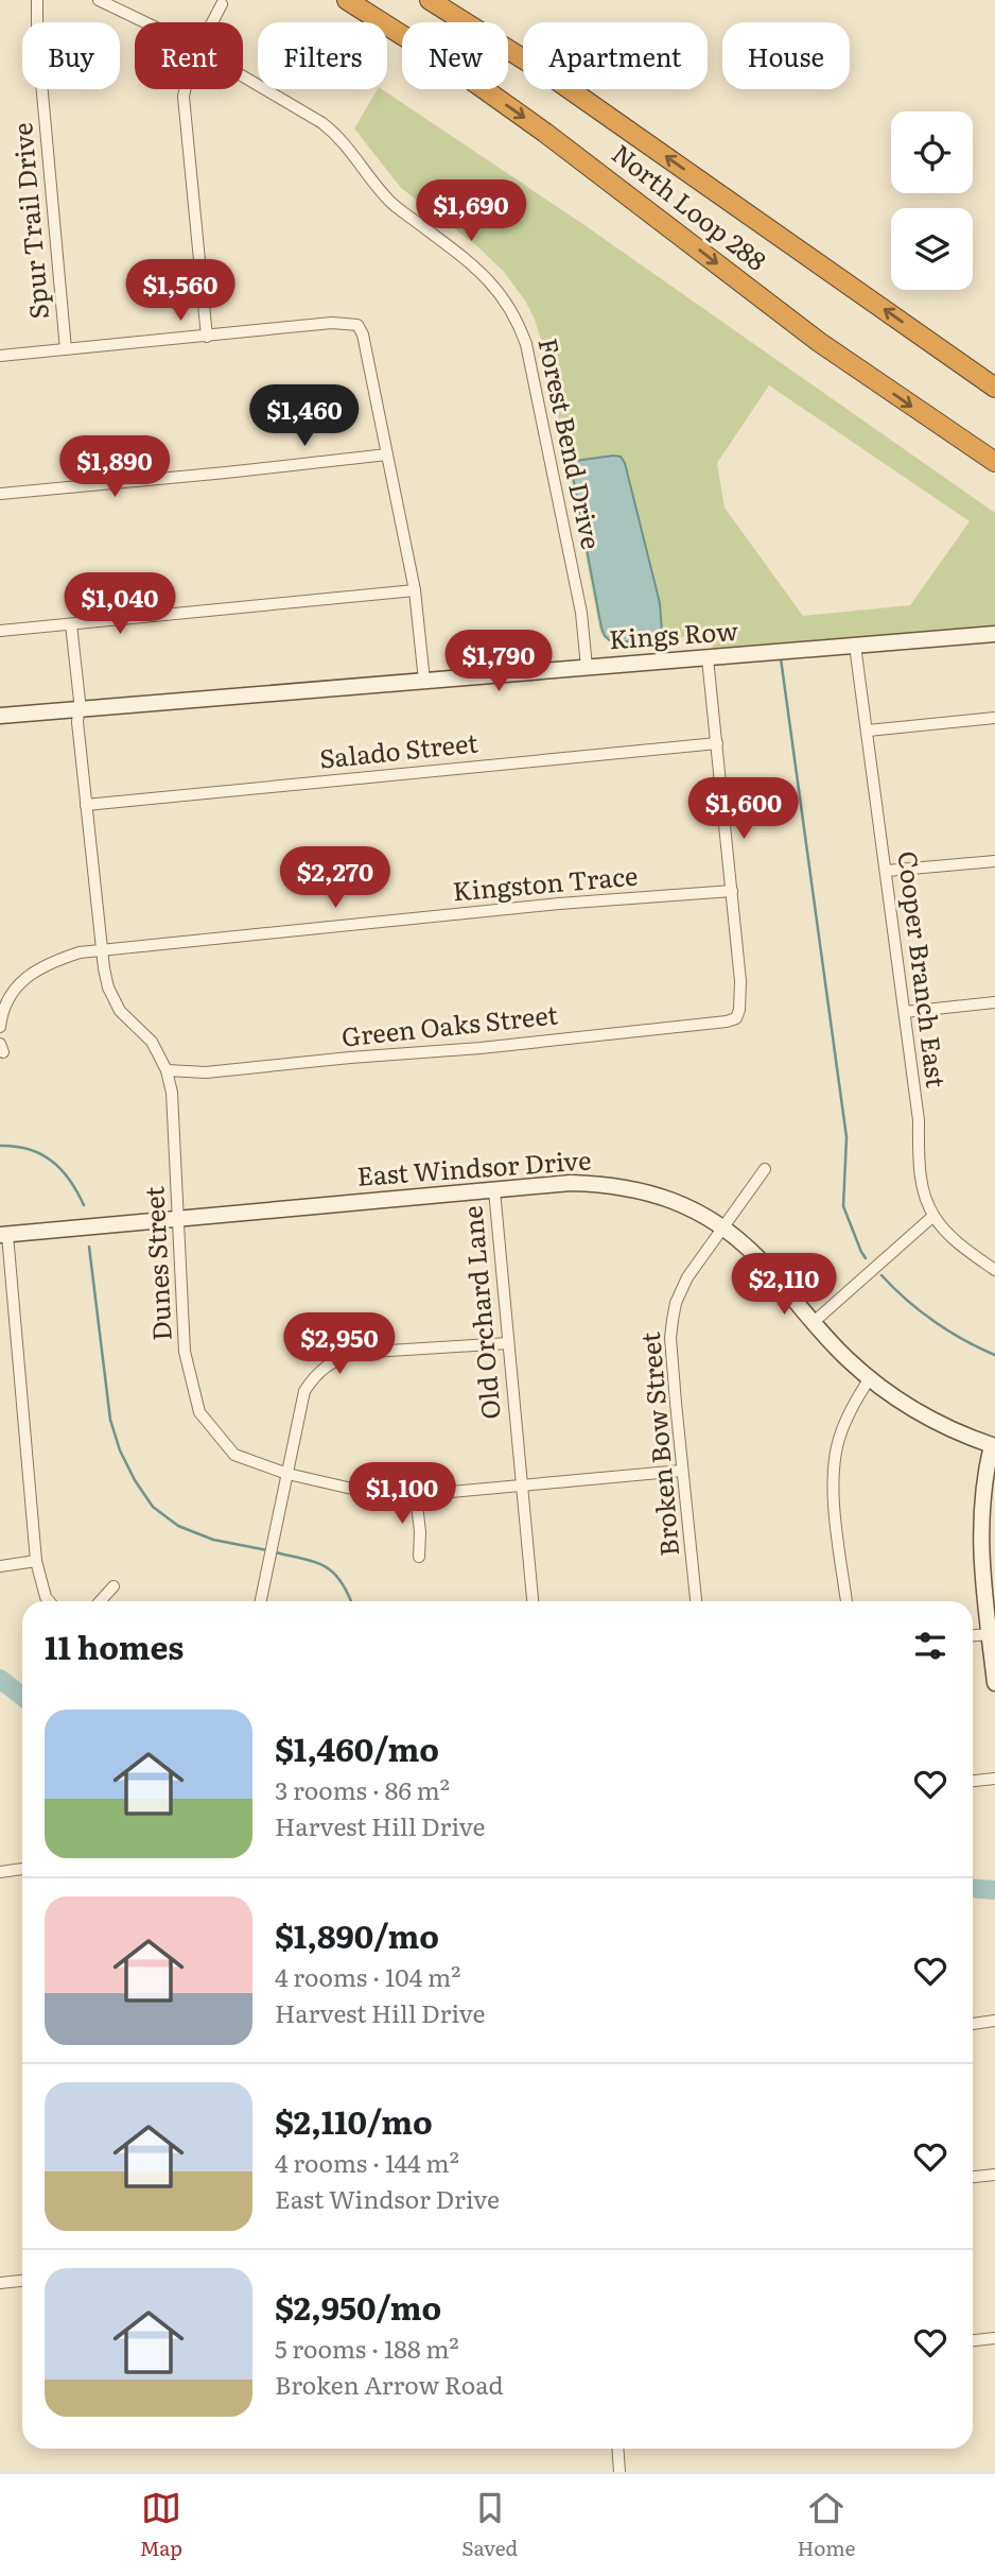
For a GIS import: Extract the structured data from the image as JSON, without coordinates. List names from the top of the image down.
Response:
{
  "streets": {
    "highway": ["North Loop 288"],
    "street": [
      "Spur Trail Drive",
      "Forest Bend Drive",
      "Kings Row",
      "Salado Street",
      "Kingston Trace",
      "Cooper Branch East",
      "Green Oaks Street",
      "East Windsor Drive",
      "Dunes Street",
      "Old Orchard Lane",
      "Broken Bow Street"
    ]
  },
  "crossings": [
    ["Forest Bend Drive", "Kings Row"],
    ["Kings Row", "Cooper Branch East"],
    ["Kings Row", "Dunes Street"],
    ["Salado Street", "Dunes Street"],
    ["Kingston Trace", "Green Oaks Street"],
    ["Kingston Trace", "Dunes Street"],
    ["Green Oaks Street", "Dunes Street"],
    ["East Windsor Drive", "Dunes Street"],
    ["East Windsor Drive", "Old Orchard Lane"],
    ["East Windsor Drive", "Broken Bow Street"],
    ["Dunes Street", "Old Orchard Lane"],
    ["Dunes Street", "Broken Bow Street"]
  ],
  "page": {
    "chip": [
      "Buy",
      "Rent",
      "Filters",
      "New",
      "Apartment",
      "House"
    ],
    "price": [
      "$1,690",
      "$1,560",
      "$1,460",
      "$1,890",
      "$1,040",
      "$1,790",
      "$1,600",
      "$2,270",
      "$2,110",
      "$2,950",
      "$1,100"
    ],
    "heading": "11 homes",
    "list": [
      {
        "name": "$1,460/mo",
        "note": "3 rooms · 86 m² · Harvest Hill Drive"
      },
      {
        "name": "$1,890/mo",
        "note": "4 rooms · 104 m² · Harvest Hill Drive"
      },
      {
        "name": "$2,110/mo",
        "note": "4 rooms · 144 m² · East Windsor Drive"
      },
      {
        "name": "$2,950/mo",
        "note": "5 rooms · 188 m² · Broken Arrow Road"
      }
    ],
    "tabs": ["Map", "Saved", "Home"]
  }
}
